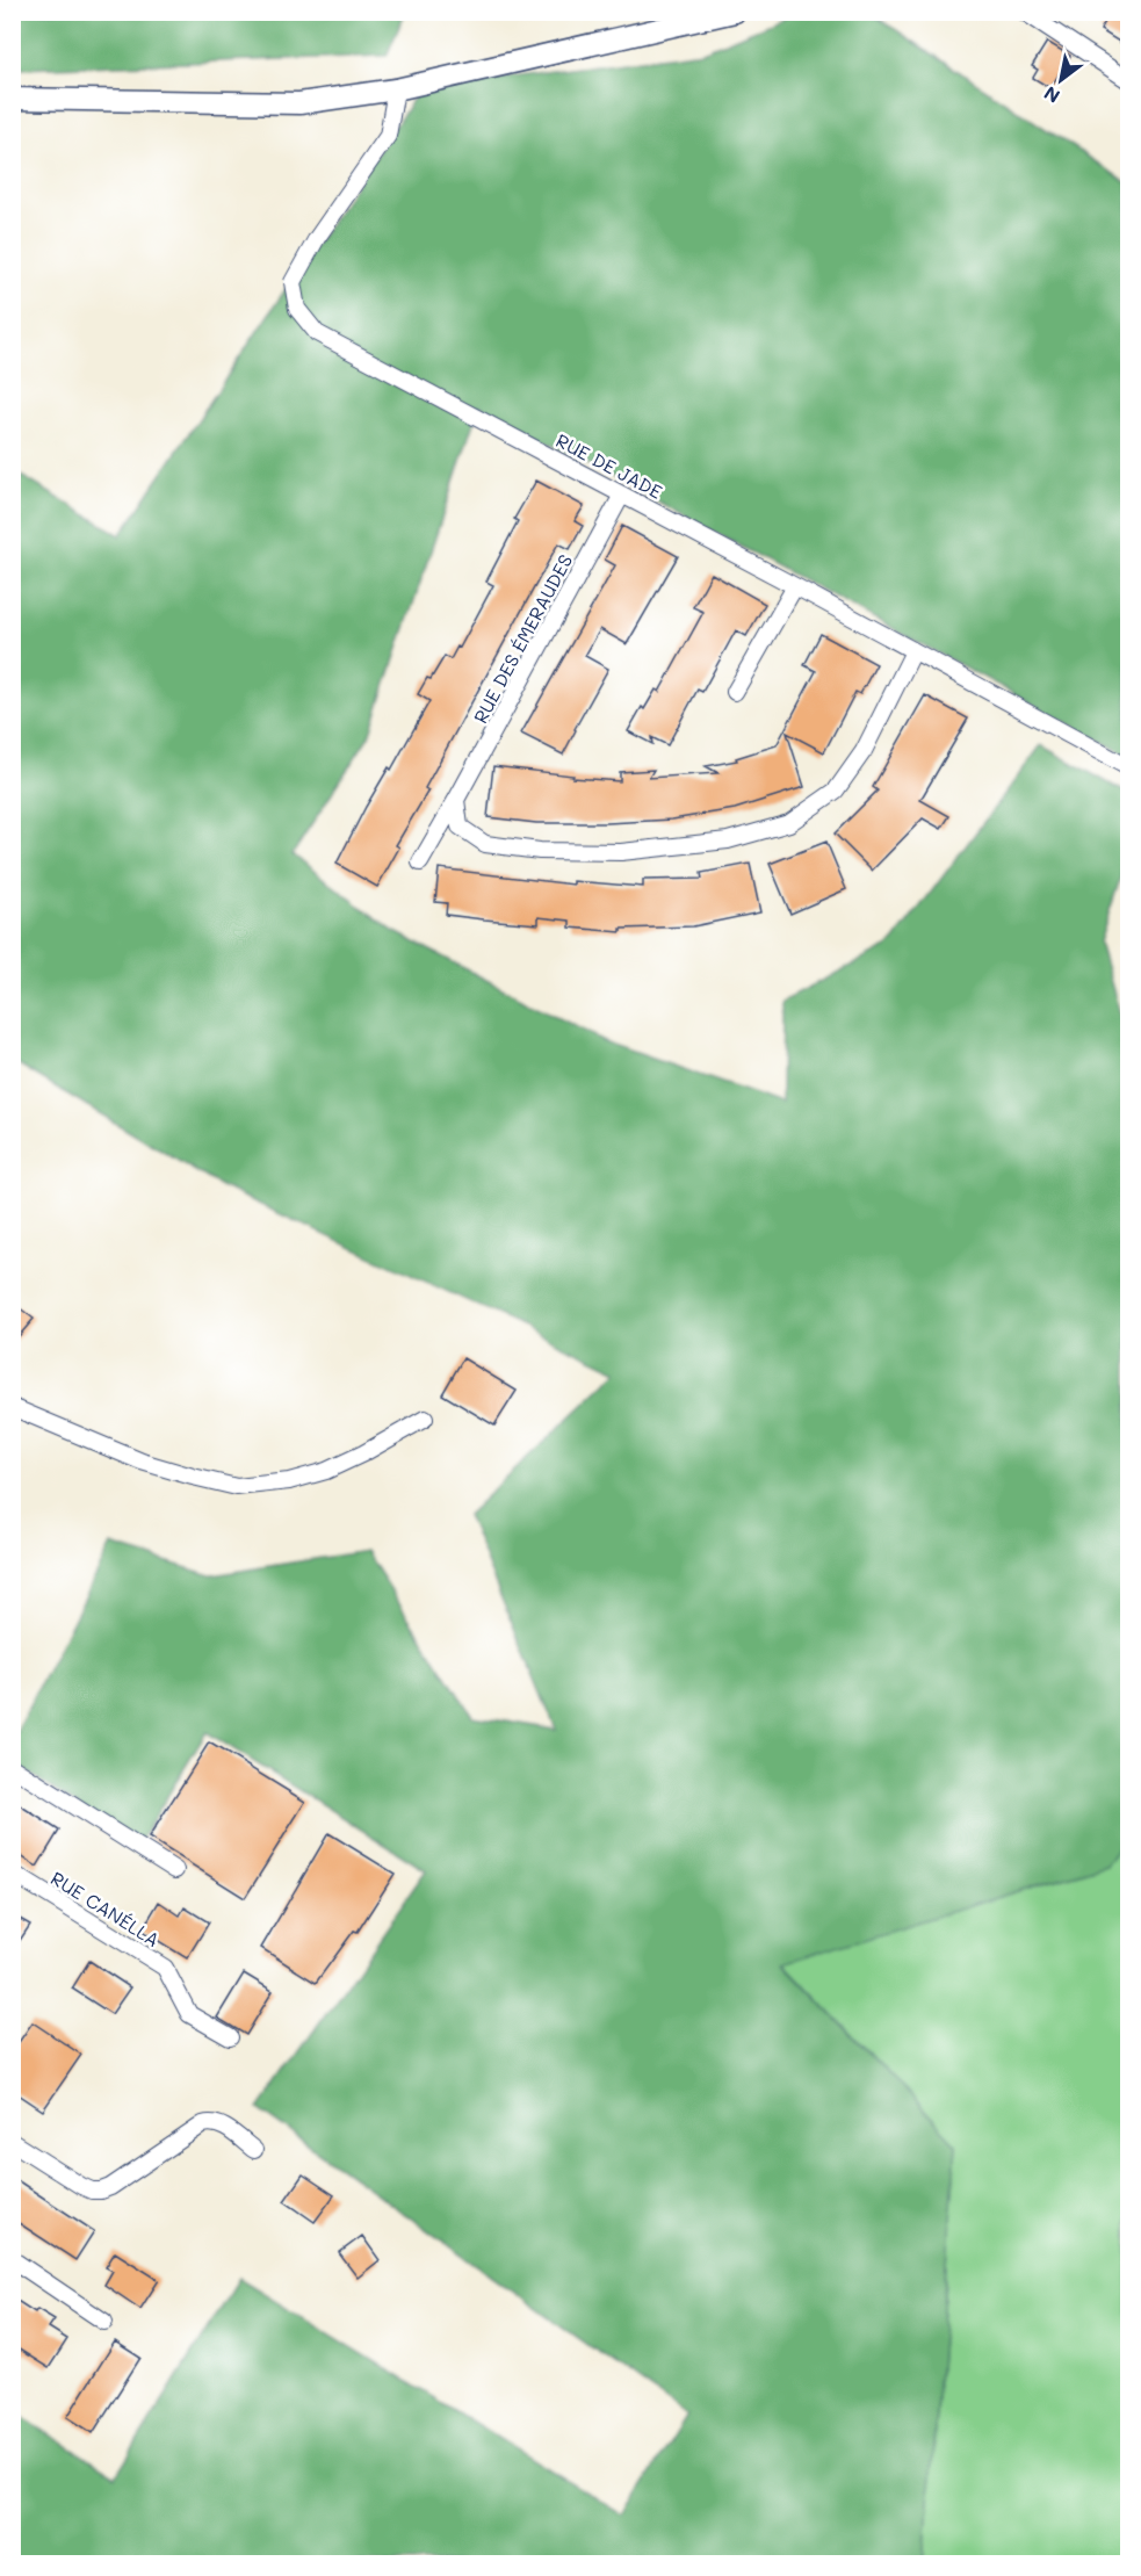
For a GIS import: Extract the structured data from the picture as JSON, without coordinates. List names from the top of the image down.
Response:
{
  "streets": {
    "street": ["RUE DE JADE", "RUE DES ÉMERAUDES", "RUE CANÉLLA"]
  },
  "crossings": [
    ["RUE DE JADE", "RUE DES ÉMERAUDES"]
  ],
  "north": "bottom left"
}
